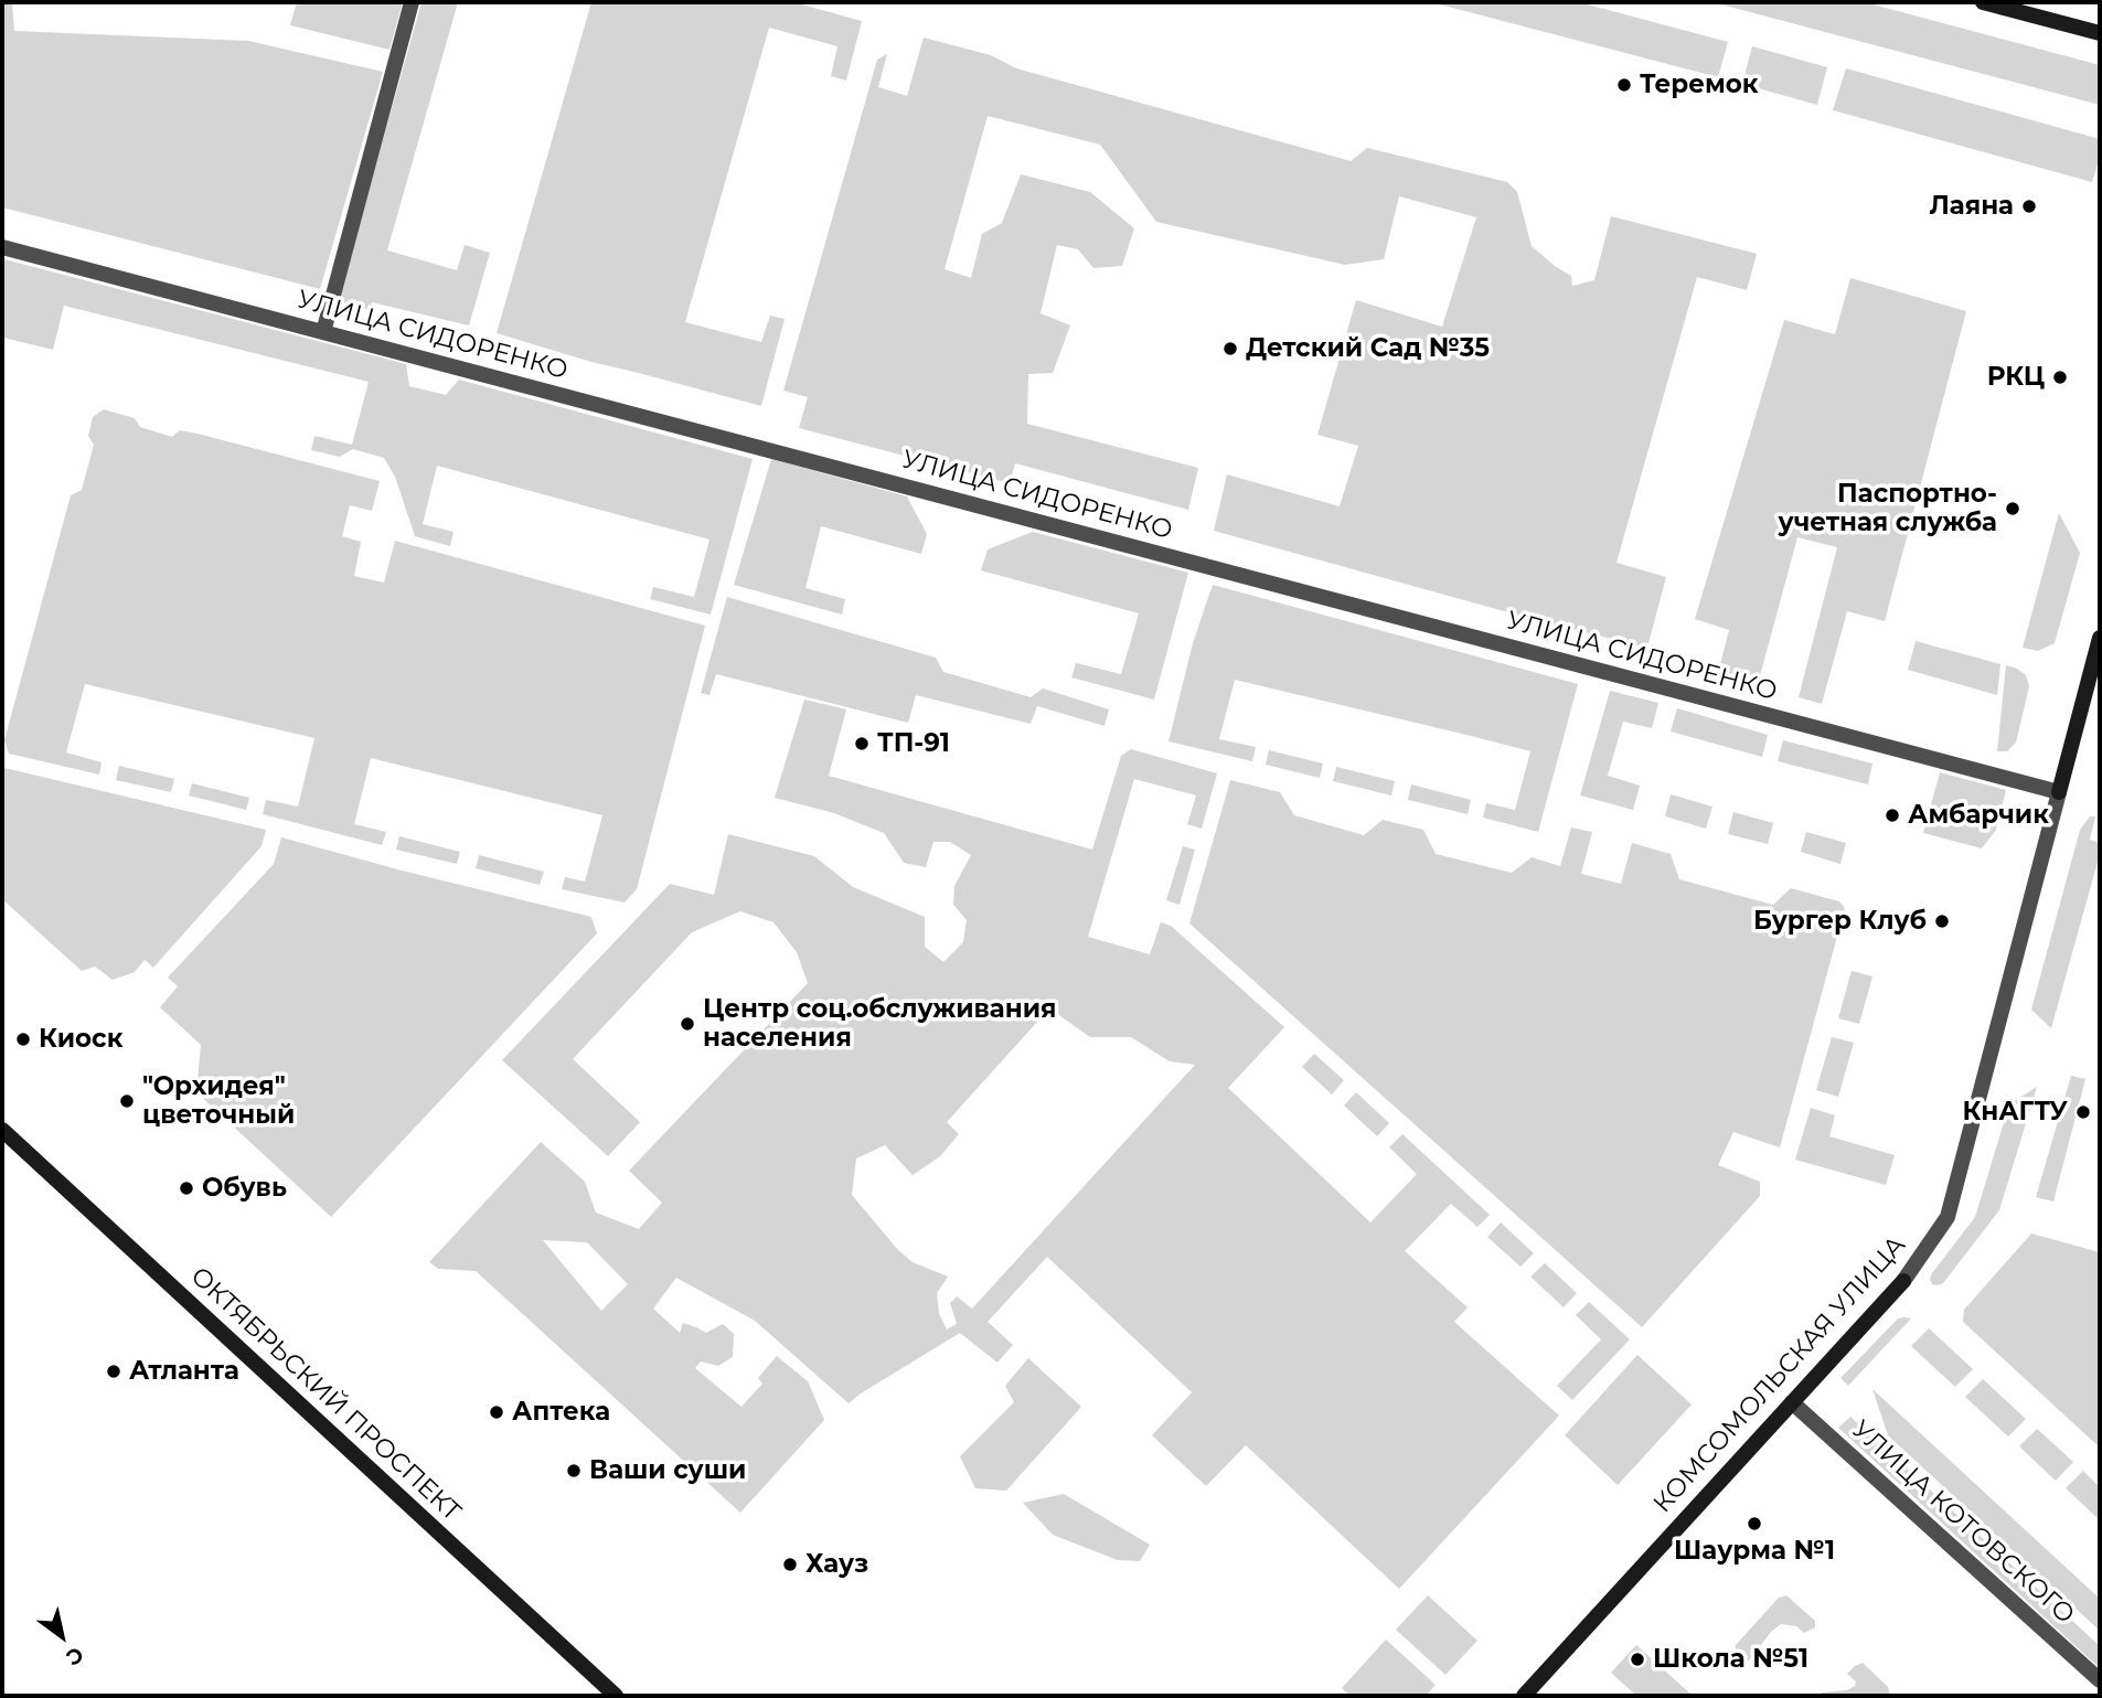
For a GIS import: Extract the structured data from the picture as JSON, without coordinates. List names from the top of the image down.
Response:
{
  "streets": {
    "street": [
      "УЛИЦА СИДОРЕНКО",
      "КОМСОМОЛЬСКАЯ УЛИЦА",
      "ОКТЯБРЬСКИЙ ПРОСПЕКТ",
      "УЛИЦА КОТОВСКОГО"
    ]
  },
  "crossings": [
    ["УЛИЦА СИДОРЕНКО", "КОМСОМОЛЬСКАЯ УЛИЦА"],
    ["КОМСОМОЛЬСКАЯ УЛИЦА", "УЛИЦА КОТОВСКОГО"]
  ],
  "places": [
    "Теремок",
    "Лаяна",
    "Детский Сад №35",
    "РКЦ",
    "Паспортно- учетная служба",
    "ТП-91",
    "Амбарчик",
    "Бургер Клуб",
    "Центр соц.обслуживания населения",
    "Киоск",
    "\"Орхидея\" цветочный",
    "КнАГТУ",
    "Обувь",
    "Атланта",
    "Аптека",
    "Ваши суши",
    "Шаурма №1",
    "Хауз",
    "Школа №51"
  ],
  "north": "bottom right"
}
